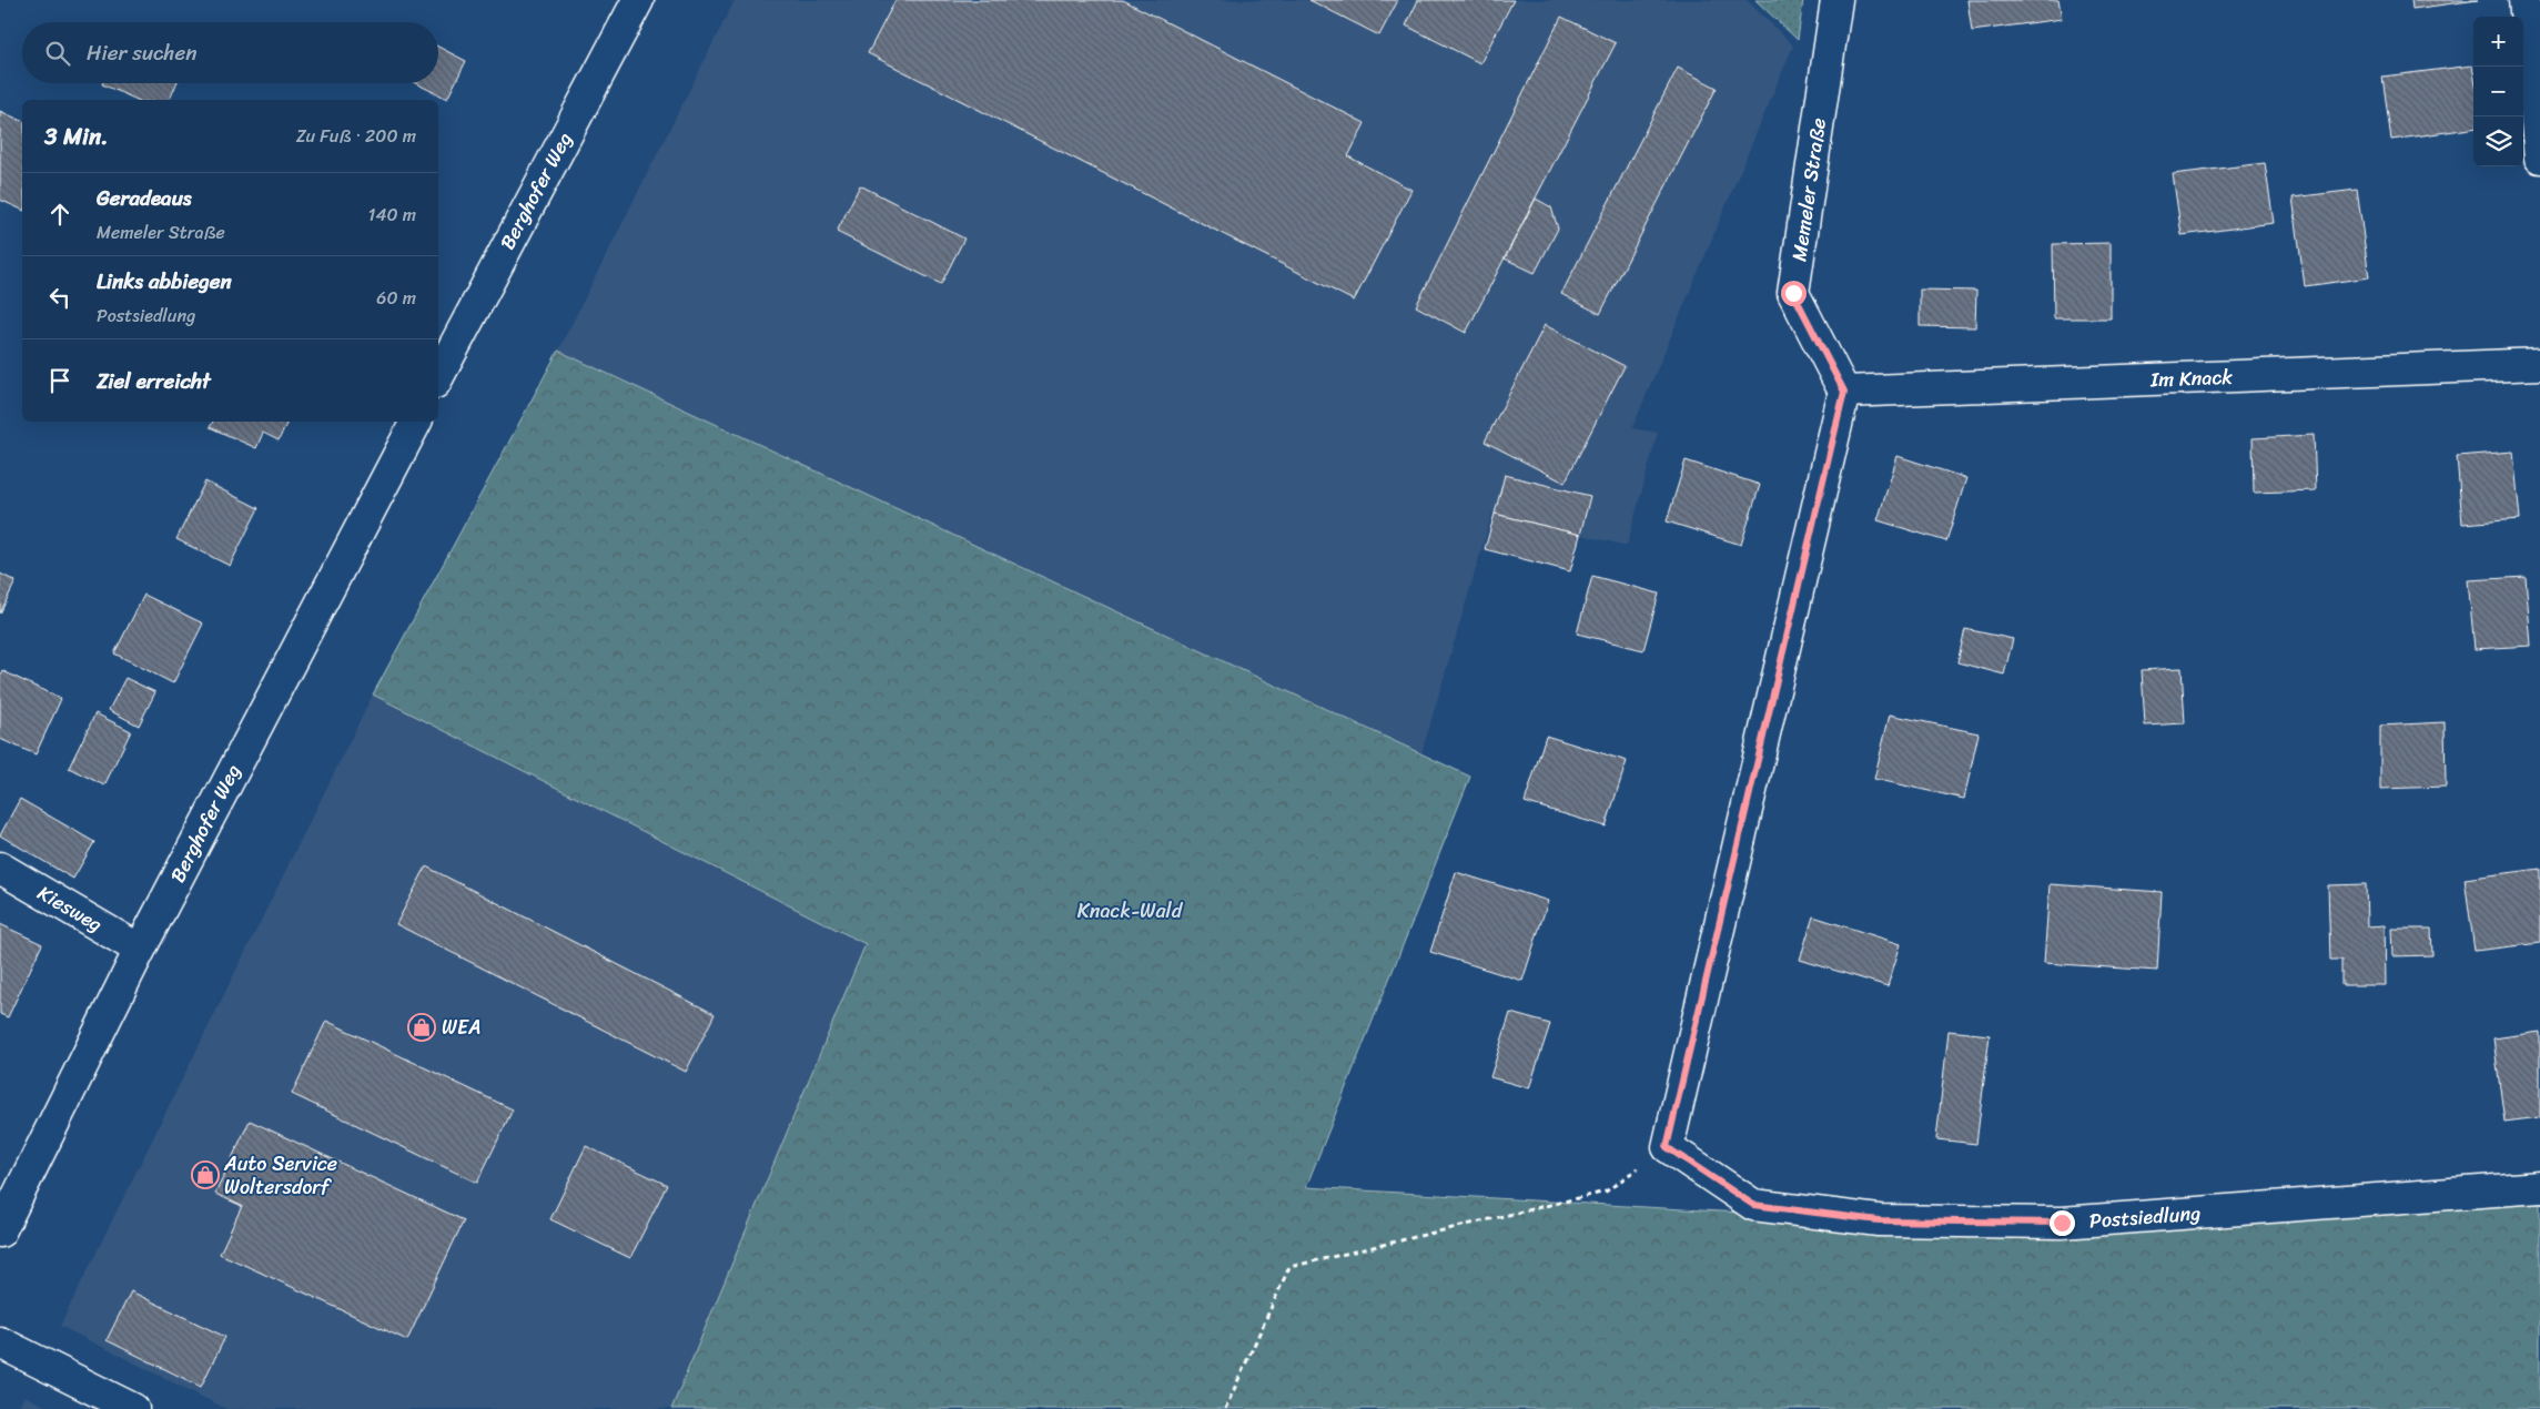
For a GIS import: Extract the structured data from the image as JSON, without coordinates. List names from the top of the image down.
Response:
{
  "streets": {
    "street": [
      "Memeler Straße",
      "Berghofer Weg",
      "Im Knack",
      "Kiesweg",
      "Postsiedlung"
    ]
  },
  "crossings": [
    ["Memeler Straße", "Im Knack"],
    ["Berghofer Weg", "Kiesweg"]
  ],
  "parks": ["Knack-Wald"],
  "places": {
    "shop": ["WEA", "Auto Service Woltersdorf"]
  },
  "page": {
    "map_buttons": ["+", "−"],
    "search": "Hier suchen",
    "heading": ["3 Min.", "Zu Fuß · 200 m"],
    "list": [
      ["Geradeaus", "Memeler Straße", "140 m"],
      ["Links abbiegen", "Postsiedlung", "60 m"],
      "Ziel erreicht"
    ]
  }
}
